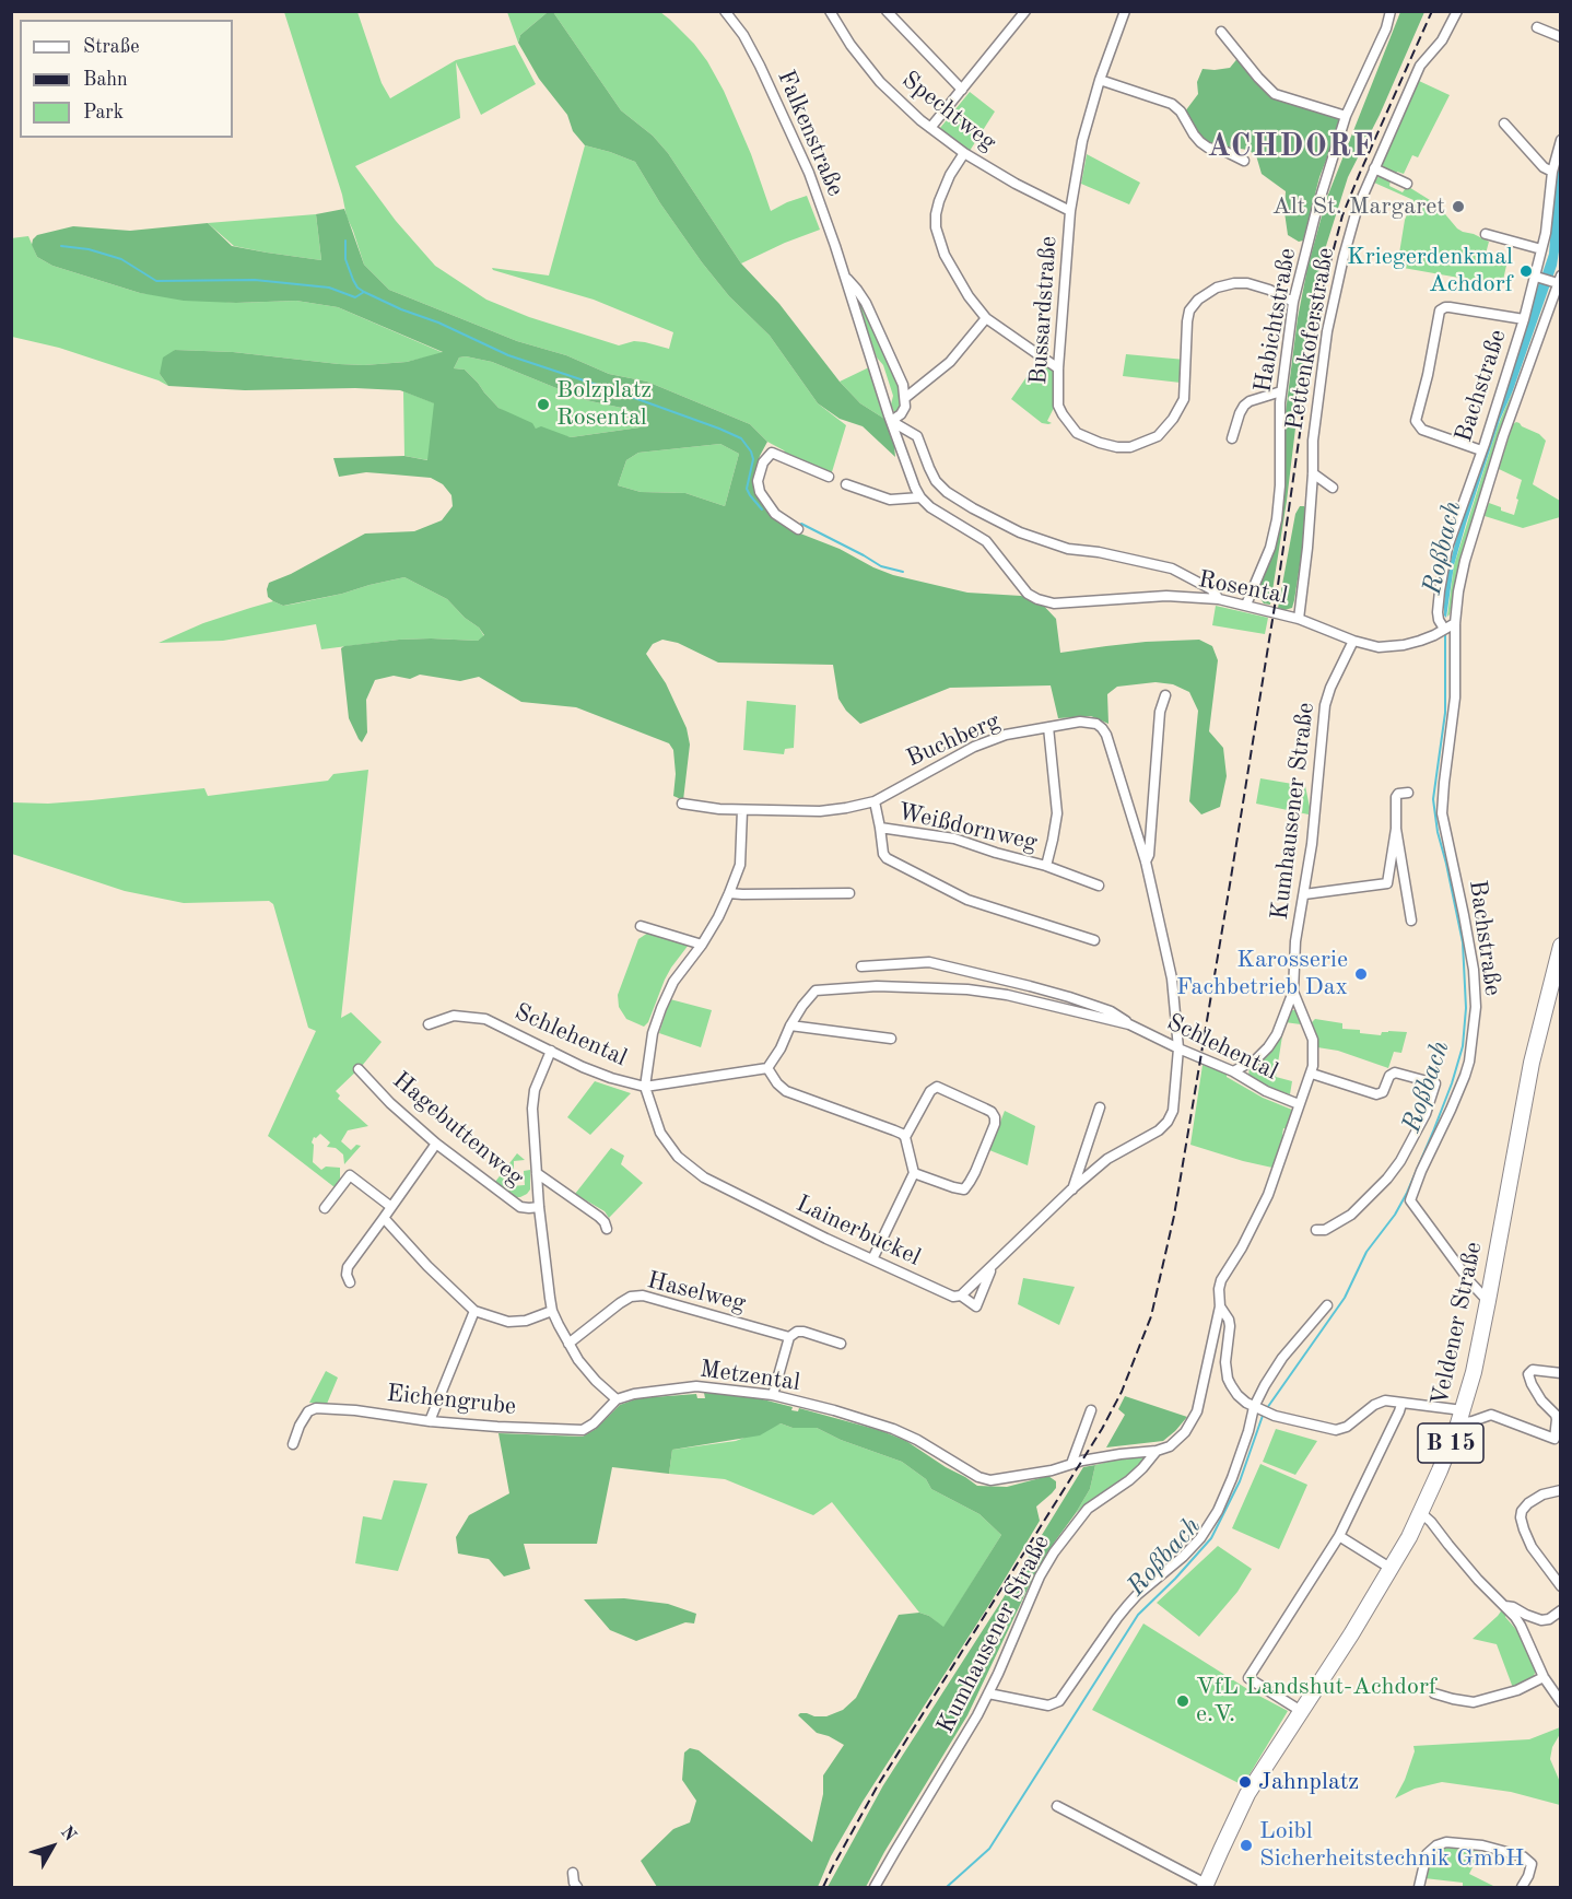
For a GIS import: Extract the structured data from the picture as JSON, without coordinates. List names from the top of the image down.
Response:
{
  "streets": {
    "main road": ["Veldener Straße", "B 15"],
    "street": [
      "Spechtweg",
      "Falkenstraße",
      "Bussardstraße",
      "Habichtstraße",
      "Pettenkoferstraße",
      "Bachstraße",
      "Rosental",
      "Buchberg",
      "Kumhausener Straße",
      "Weißdornweg",
      "Schlehental",
      "Hagebuttenweg",
      "Lainerbuckel",
      "Haselweg",
      "Metzental",
      "Eichengrube"
    ]
  },
  "crossings": [
    ["Spechtweg", "Bussardstraße"],
    ["Falkenstraße", "Rosental"],
    ["Bussardstraße", "Habichtstraße"],
    ["Habichtstraße", "Rosental"],
    ["Pettenkoferstraße", "Rosental"],
    ["Bachstraße", "Rosental"],
    ["Bachstraße", "Veldener Straße"],
    ["Rosental", "Kumhausener Straße"],
    ["Buchberg", "Weißdornweg"],
    ["Buchberg", "Schlehental"],
    ["Kumhausener Straße", "Schlehental"],
    ["Kumhausener Straße", "Metzental"],
    ["Schlehental", "Lainerbuckel"],
    ["Metzental", "Eichengrube"]
  ],
  "districts": ["ACHDORF"],
  "water": ["Roßbach"],
  "places": [
    "Alt St. Margaret",
    "Kriegerdenkmal Achdorf",
    "Bolzplatz Rosental",
    "Karosserie Fachbetrieb Dax",
    "VfL Landshut-Achdorf e.V.",
    "Jahnplatz",
    "Loibl Sicherheitstechnik GmbH"
  ],
  "legend": ["Straße", "Bahn", "Park"],
  "north": "top right"
}
